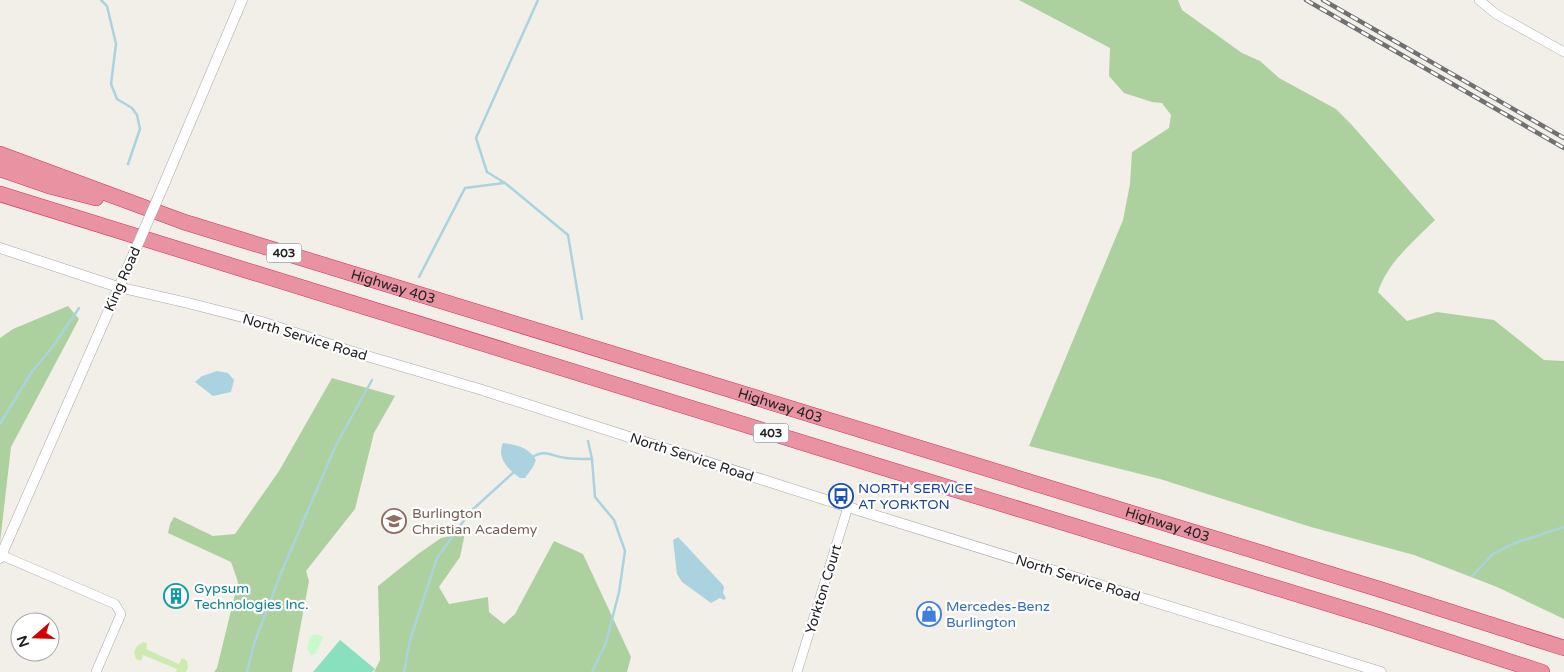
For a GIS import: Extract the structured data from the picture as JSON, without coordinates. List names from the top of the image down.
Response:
{
  "streets": {
    "highway": ["403", "Highway 403"],
    "street": ["King Road", "North Service Road", "Yorkton Court"]
  },
  "crossings": [
    ["King Road", "North Service Road"],
    ["North Service Road", "Yorkton Court"]
  ],
  "places": {
    "bus stop": ["NORTH SERVICE AT YORKTON"],
    "school or university": ["Burlington Christian Academy"],
    "building": ["Gypsum Technologies Inc."],
    "shop": ["Mercedes-Benz Burlington"]
  },
  "north": "left"
}
